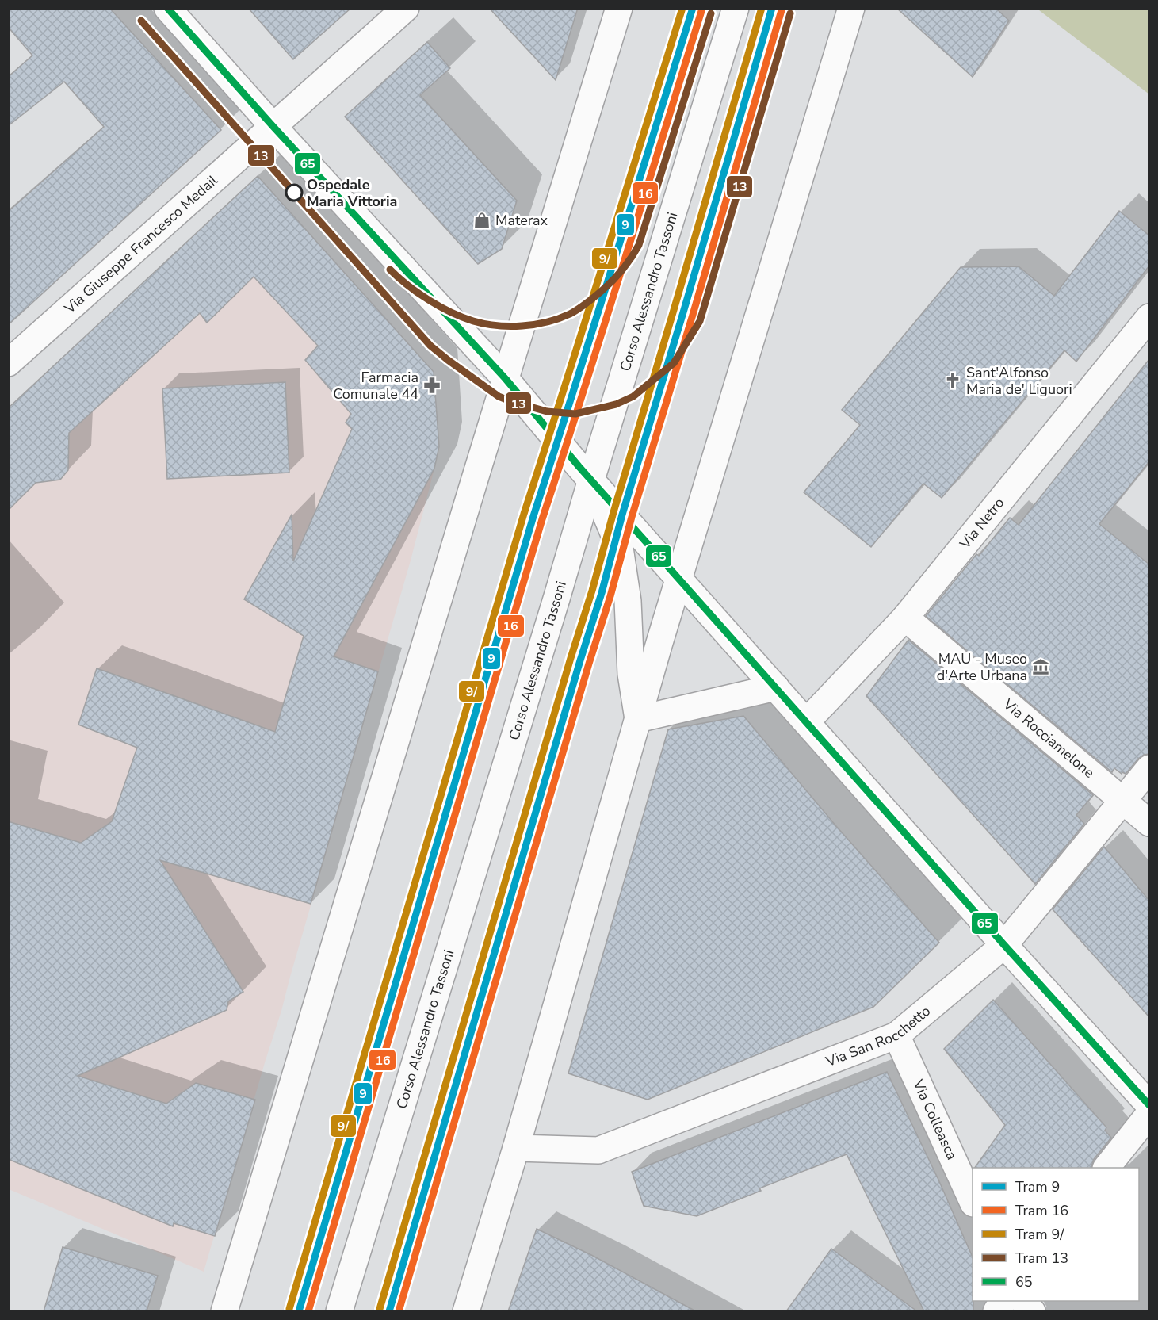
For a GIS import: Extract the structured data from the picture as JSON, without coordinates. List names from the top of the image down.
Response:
{
  "streets": {
    "street": [
      "Via Giuseppe Francesco Medail",
      "Corso Alessandro Tassoni",
      "Via Netro",
      "Via Rocciamelone",
      "Via San Rocchetto",
      "Via Colleasca"
    ]
  },
  "crossings": [
    ["Via Netro", "Via Rocciamelone"],
    ["Via Rocciamelone", "Via San Rocchetto"],
    ["Via San Rocchetto", "Via Colleasca"]
  ],
  "places": {
    "other": ["Ospedale Maria Vittoria"],
    "shop": ["Materax"],
    "church": ["Sant'Alfonso Maria de' Liguori"],
    "pharmacy": ["Farmacia Comunale 44"],
    "museum": ["MAU - Museo d'Arte Urbana"]
  },
  "lines": [
    "tram line 9",
    "tram line 9/",
    "transit line 65",
    "tram line 16",
    "tram line 13"
  ],
  "legend": [
    "Tram 9",
    "Tram 16",
    "Tram 9/",
    "Tram 13",
    "65"
  ]
}
